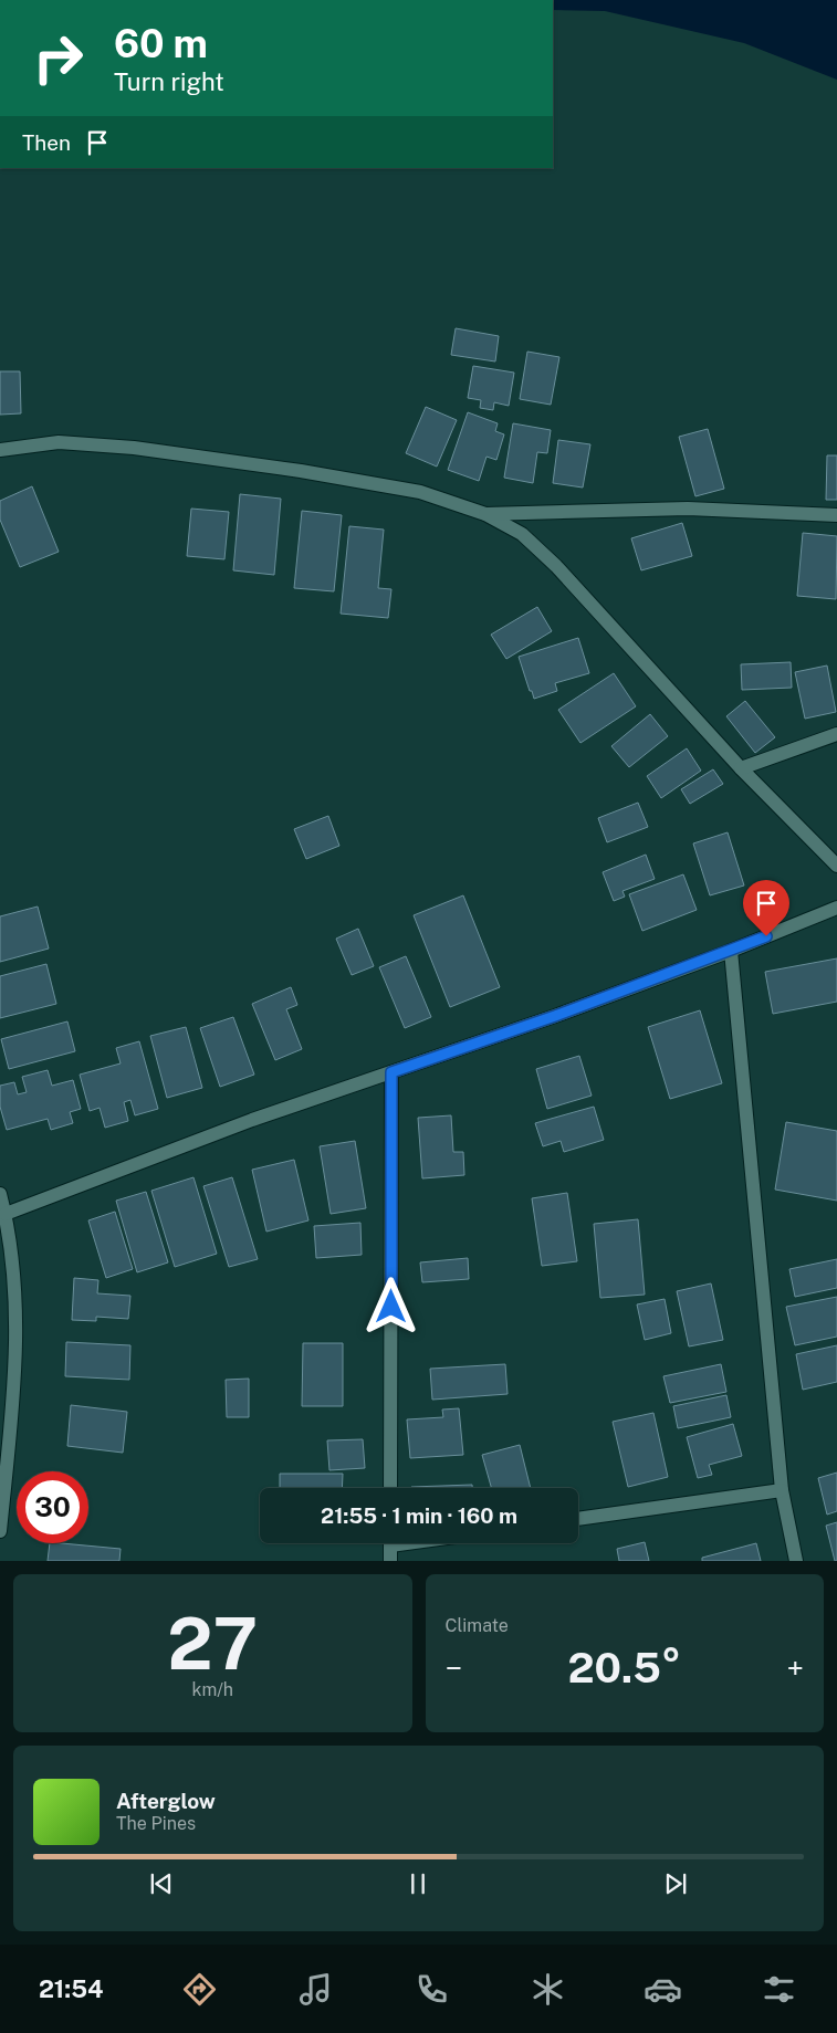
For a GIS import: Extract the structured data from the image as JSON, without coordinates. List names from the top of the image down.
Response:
{
  "page": {
    "turn": ["60 m", "Turn right"],
    "then": "Then",
    "limit": "30",
    "trip": "21:55 · 1 min · 160 m",
    "tile": [
      ["27", "km/h"],
      "Climate"
    ],
    "heat": ["−", "20.5°", "+"],
    "song": ["Afterglow", "The Pines"],
    "tabs": "21:54"
  }
}
